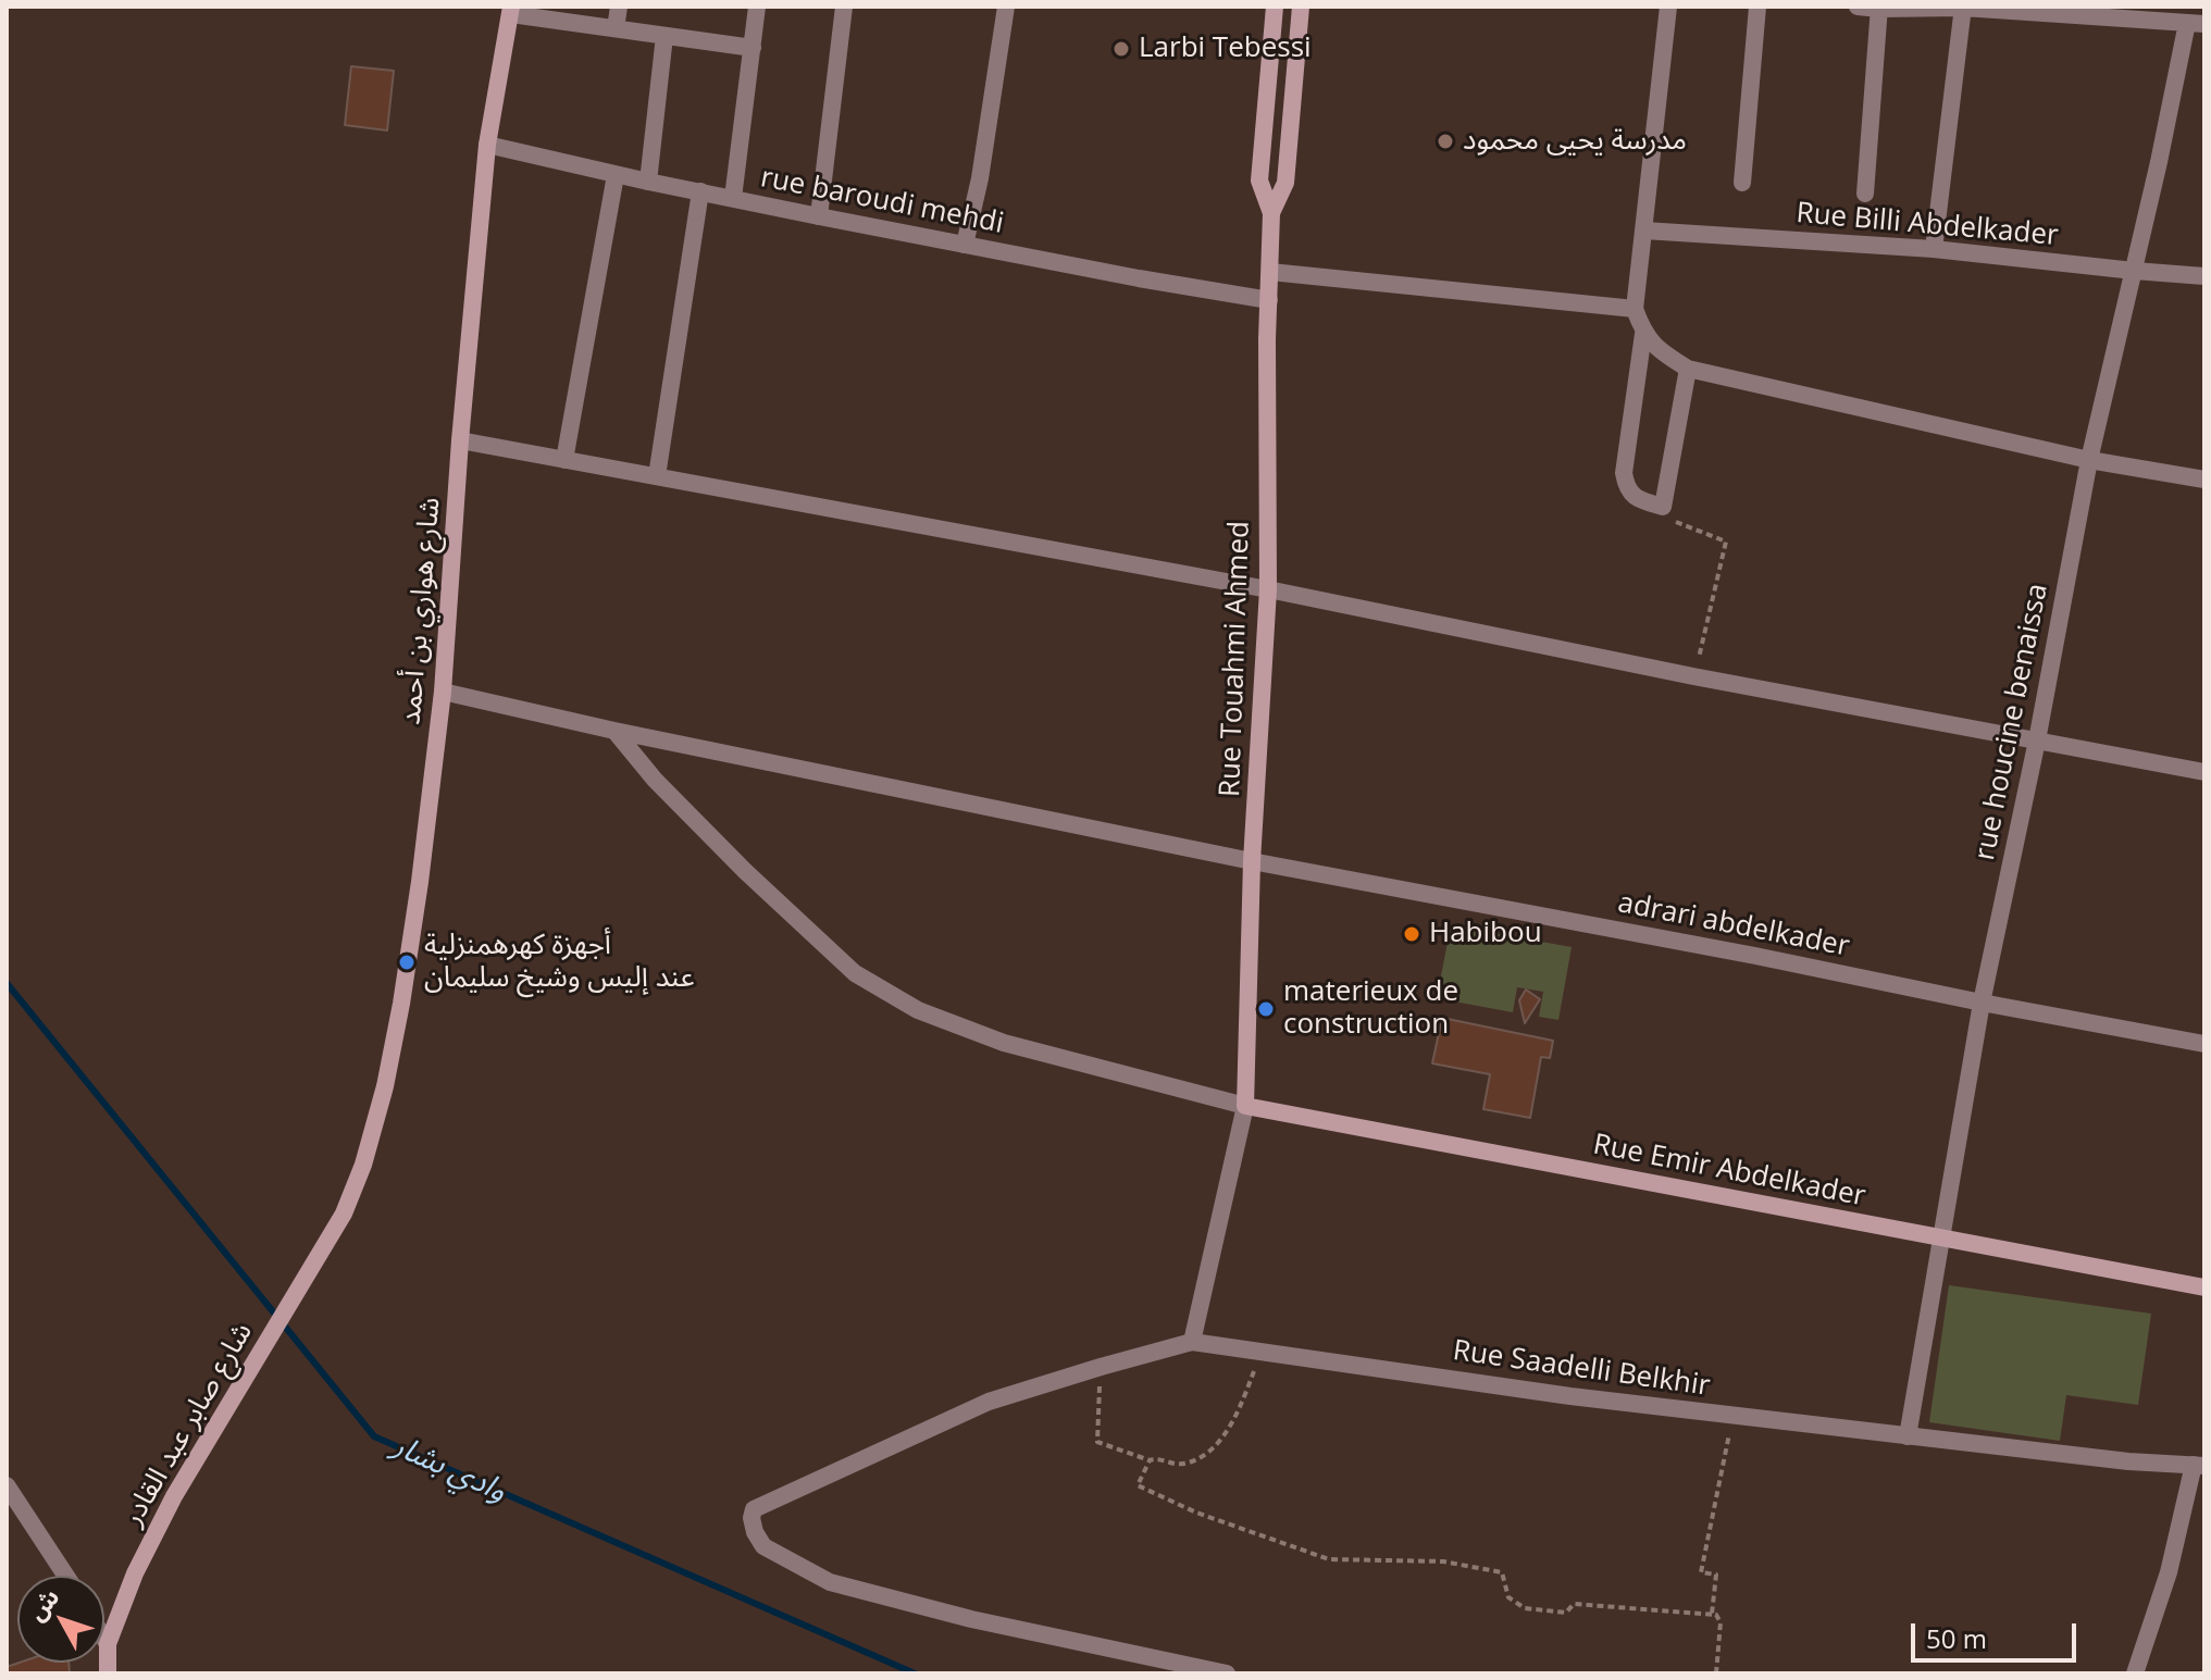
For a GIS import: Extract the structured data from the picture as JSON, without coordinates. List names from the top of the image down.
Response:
{
  "streets": {
    "main road": [
      "شارع هواري بن أحمد",
      "Rue Touahmi Ahmed",
      "Rue Emir Abdelkader",
      "شارع صابر عبد القادر"
    ],
    "street": [
      "rue baroudi mehdi",
      "Rue Billi Abdelkader",
      "rue houcine benaissa",
      "adrari abdelkader",
      "Rue Saadelli Belkhir"
    ]
  },
  "crossings": [
    ["rue baroudi mehdi", "شارع هواري بن أحمد"],
    ["rue baroudi mehdi", "Rue Touahmi Ahmed"],
    ["Rue Billi Abdelkader", "rue houcine benaissa"],
    ["شارع هواري بن أحمد", "adrari abdelkader"],
    ["شارع هواري بن أحمد", "شارع صابر عبد القادر"],
    ["Rue Touahmi Ahmed", "adrari abdelkader"],
    ["Rue Touahmi Ahmed", "Rue Emir Abdelkader"],
    ["rue houcine benaissa", "adrari abdelkader"],
    ["rue houcine benaissa", "Rue Emir Abdelkader"],
    ["rue houcine benaissa", "Rue Saadelli Belkhir"]
  ],
  "water": ["وادي بشار"],
  "places": [
    "Larbi Tebessi",
    "مدرسة يحيى محمود",
    "Habibou",
    "أجهزة كهرهمنزلية عند إليس وشيخ سليمان",
    "materieux de construction"
  ],
  "scale_bar": "50 m",
  "north": "top left"
}
